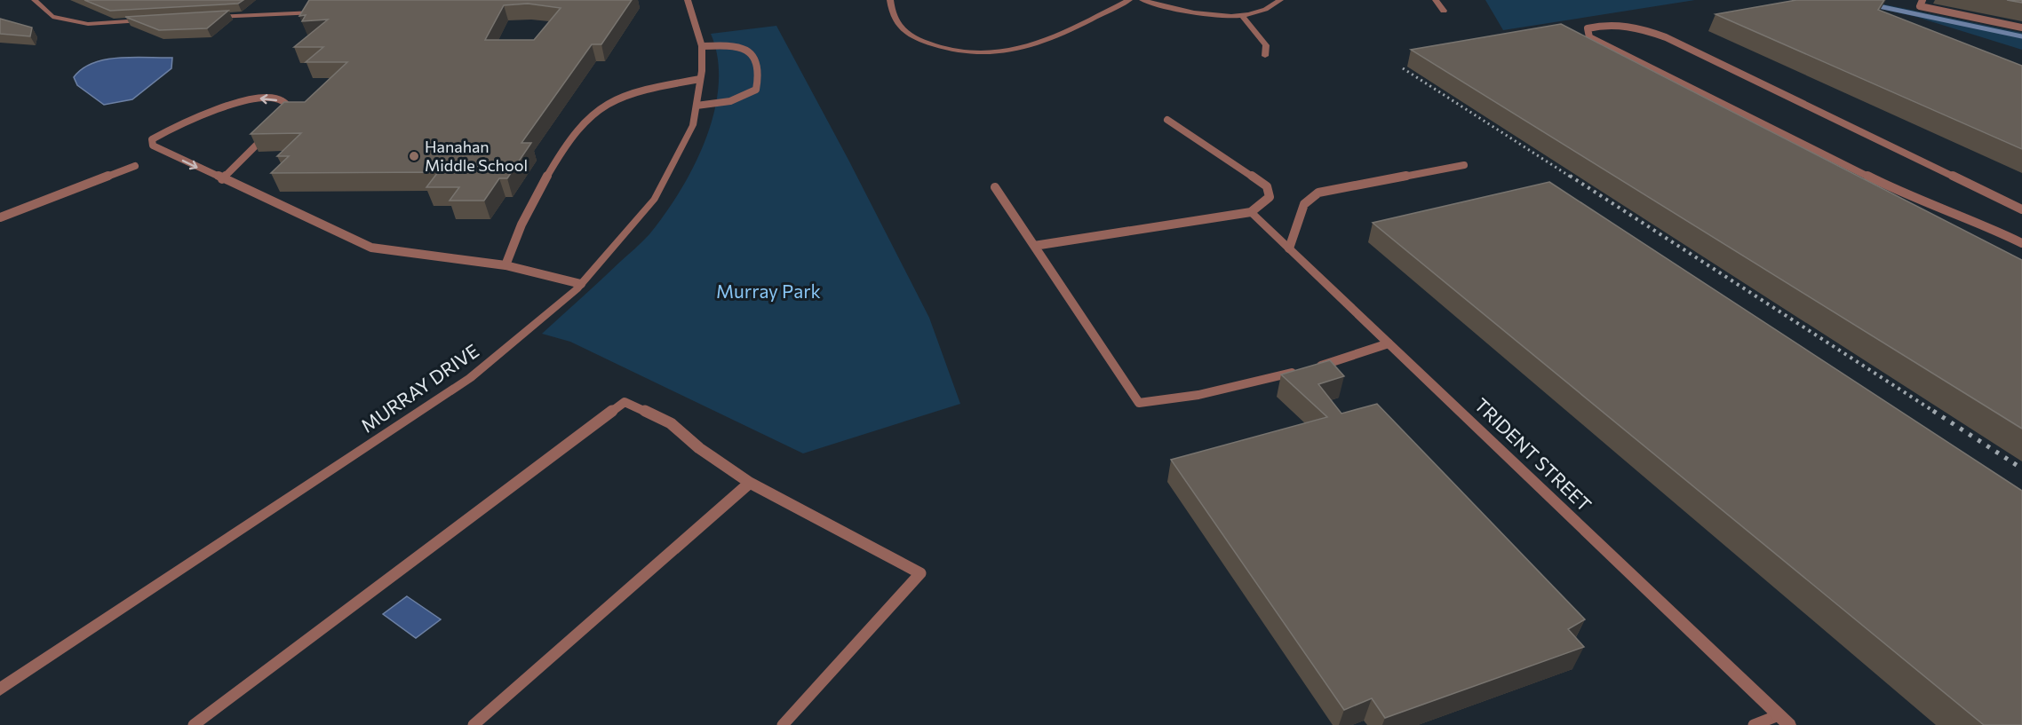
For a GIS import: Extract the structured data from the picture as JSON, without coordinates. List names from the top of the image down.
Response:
{
  "streets": {
    "street": ["MURRAY DRIVE", "TRIDENT STREET"]
  },
  "parks": ["Murray Park"],
  "places": ["Hanahan Middle School"]
}
